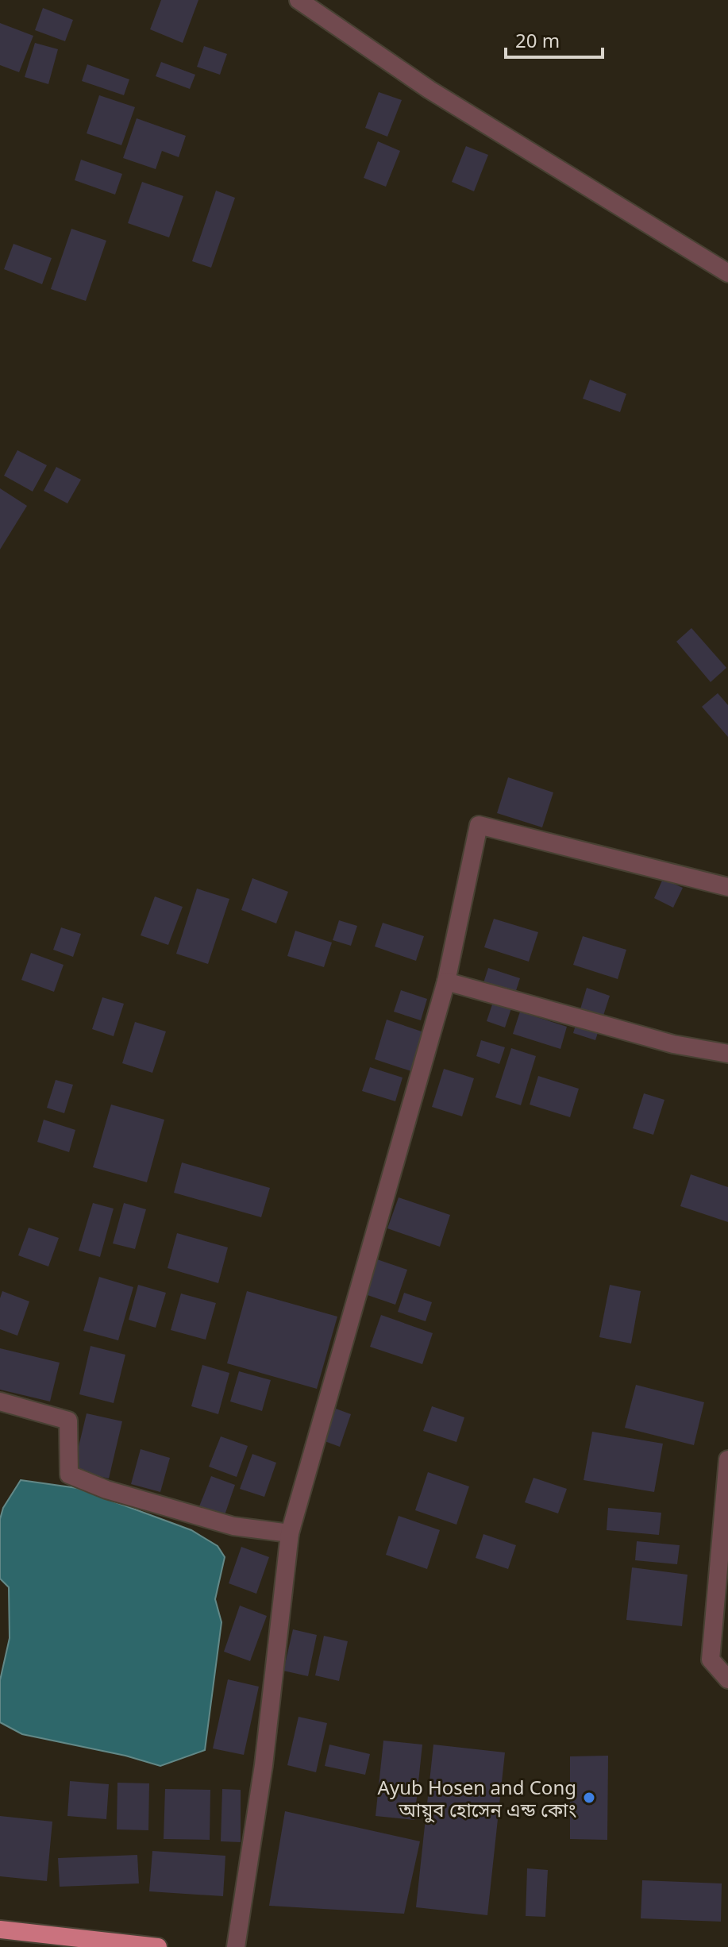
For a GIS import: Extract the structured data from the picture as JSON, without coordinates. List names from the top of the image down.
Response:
{
  "places": ["Ayub Hosen and Cong আয়ুব হোসেন এন্ড কোং"],
  "scale_bar": "20 m"
}
